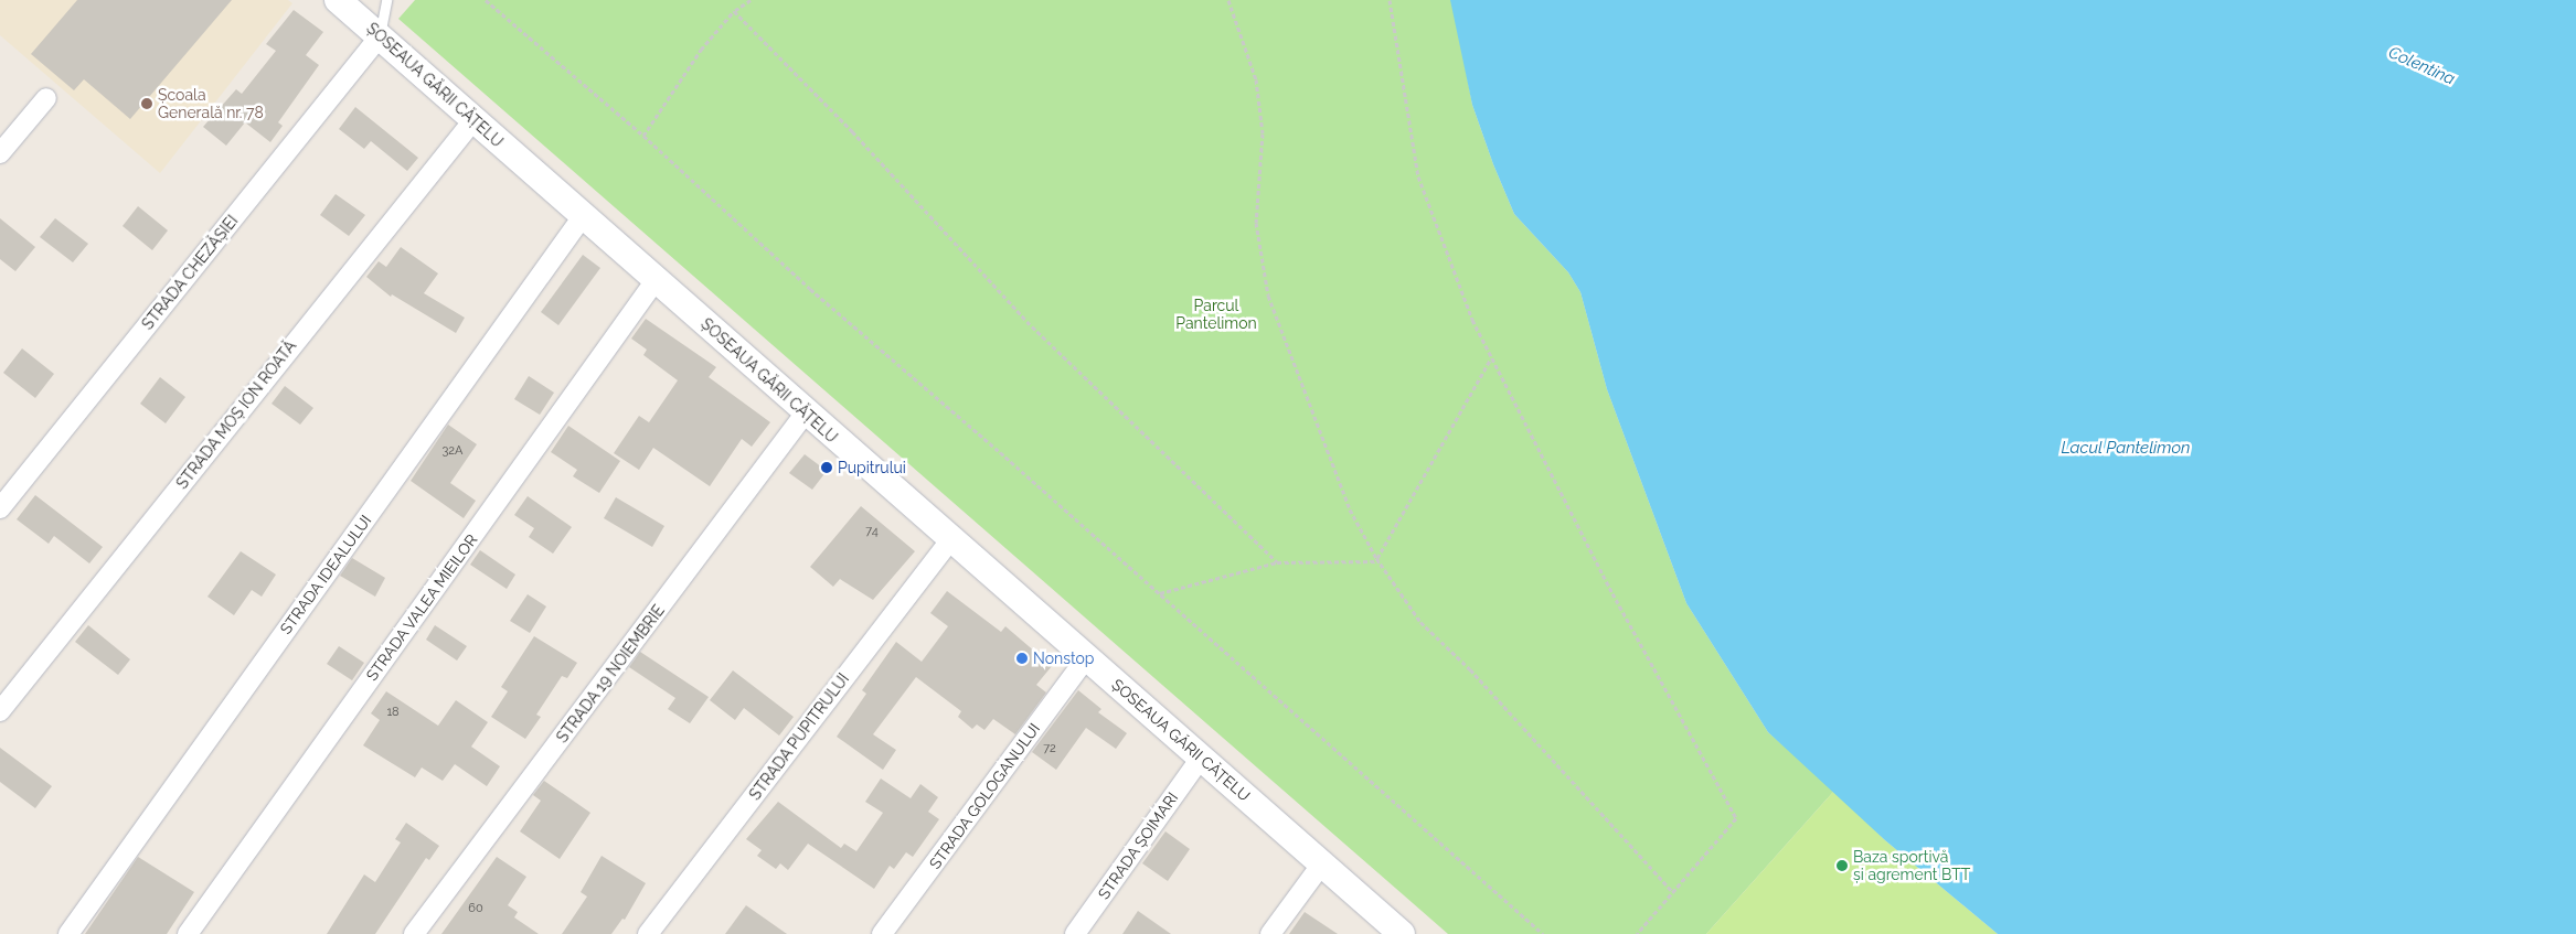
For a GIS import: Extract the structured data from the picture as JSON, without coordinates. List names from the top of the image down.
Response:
{
  "streets": {
    "main road": ["ȘOSEAUA GĂRII CĂȚELU"],
    "street": [
      "STRADA CHEZĂȘIEI",
      "STRADA MOȘ ION ROATĂ",
      "STRADA IDEALULUI",
      "STRADA VALEA MIEILOR",
      "STRADA 19 NOIEMBRIE",
      "STRADA PUPITRULUI",
      "STRADA GOLOGANULUI",
      "STRADA ȘOIMARI"
    ]
  },
  "crossings": [
    ["ȘOSEAUA GĂRII CĂȚELU", "STRADA CHEZĂȘIEI"],
    ["ȘOSEAUA GĂRII CĂȚELU", "STRADA MOȘ ION ROATĂ"],
    ["ȘOSEAUA GĂRII CĂȚELU", "STRADA IDEALULUI"],
    ["ȘOSEAUA GĂRII CĂȚELU", "STRADA VALEA MIEILOR"],
    ["ȘOSEAUA GĂRII CĂȚELU", "STRADA 19 NOIEMBRIE"],
    ["ȘOSEAUA GĂRII CĂȚELU", "STRADA PUPITRULUI"],
    ["ȘOSEAUA GĂRII CĂȚELU", "STRADA GOLOGANULUI"],
    ["ȘOSEAUA GĂRII CĂȚELU", "STRADA ȘOIMARI"]
  ],
  "water": ["Colentina", "Lacul Pantelimon"],
  "parks": ["Parcul Pantelimon"],
  "places": [
    "Școala Generală nr. 78",
    "Pupitrului",
    "Nonstop",
    "Baza sportivă și agrement BTT"
  ],
  "house_numbers": [
    "32A",
    "74",
    "18",
    "72",
    "60"
  ]
}
